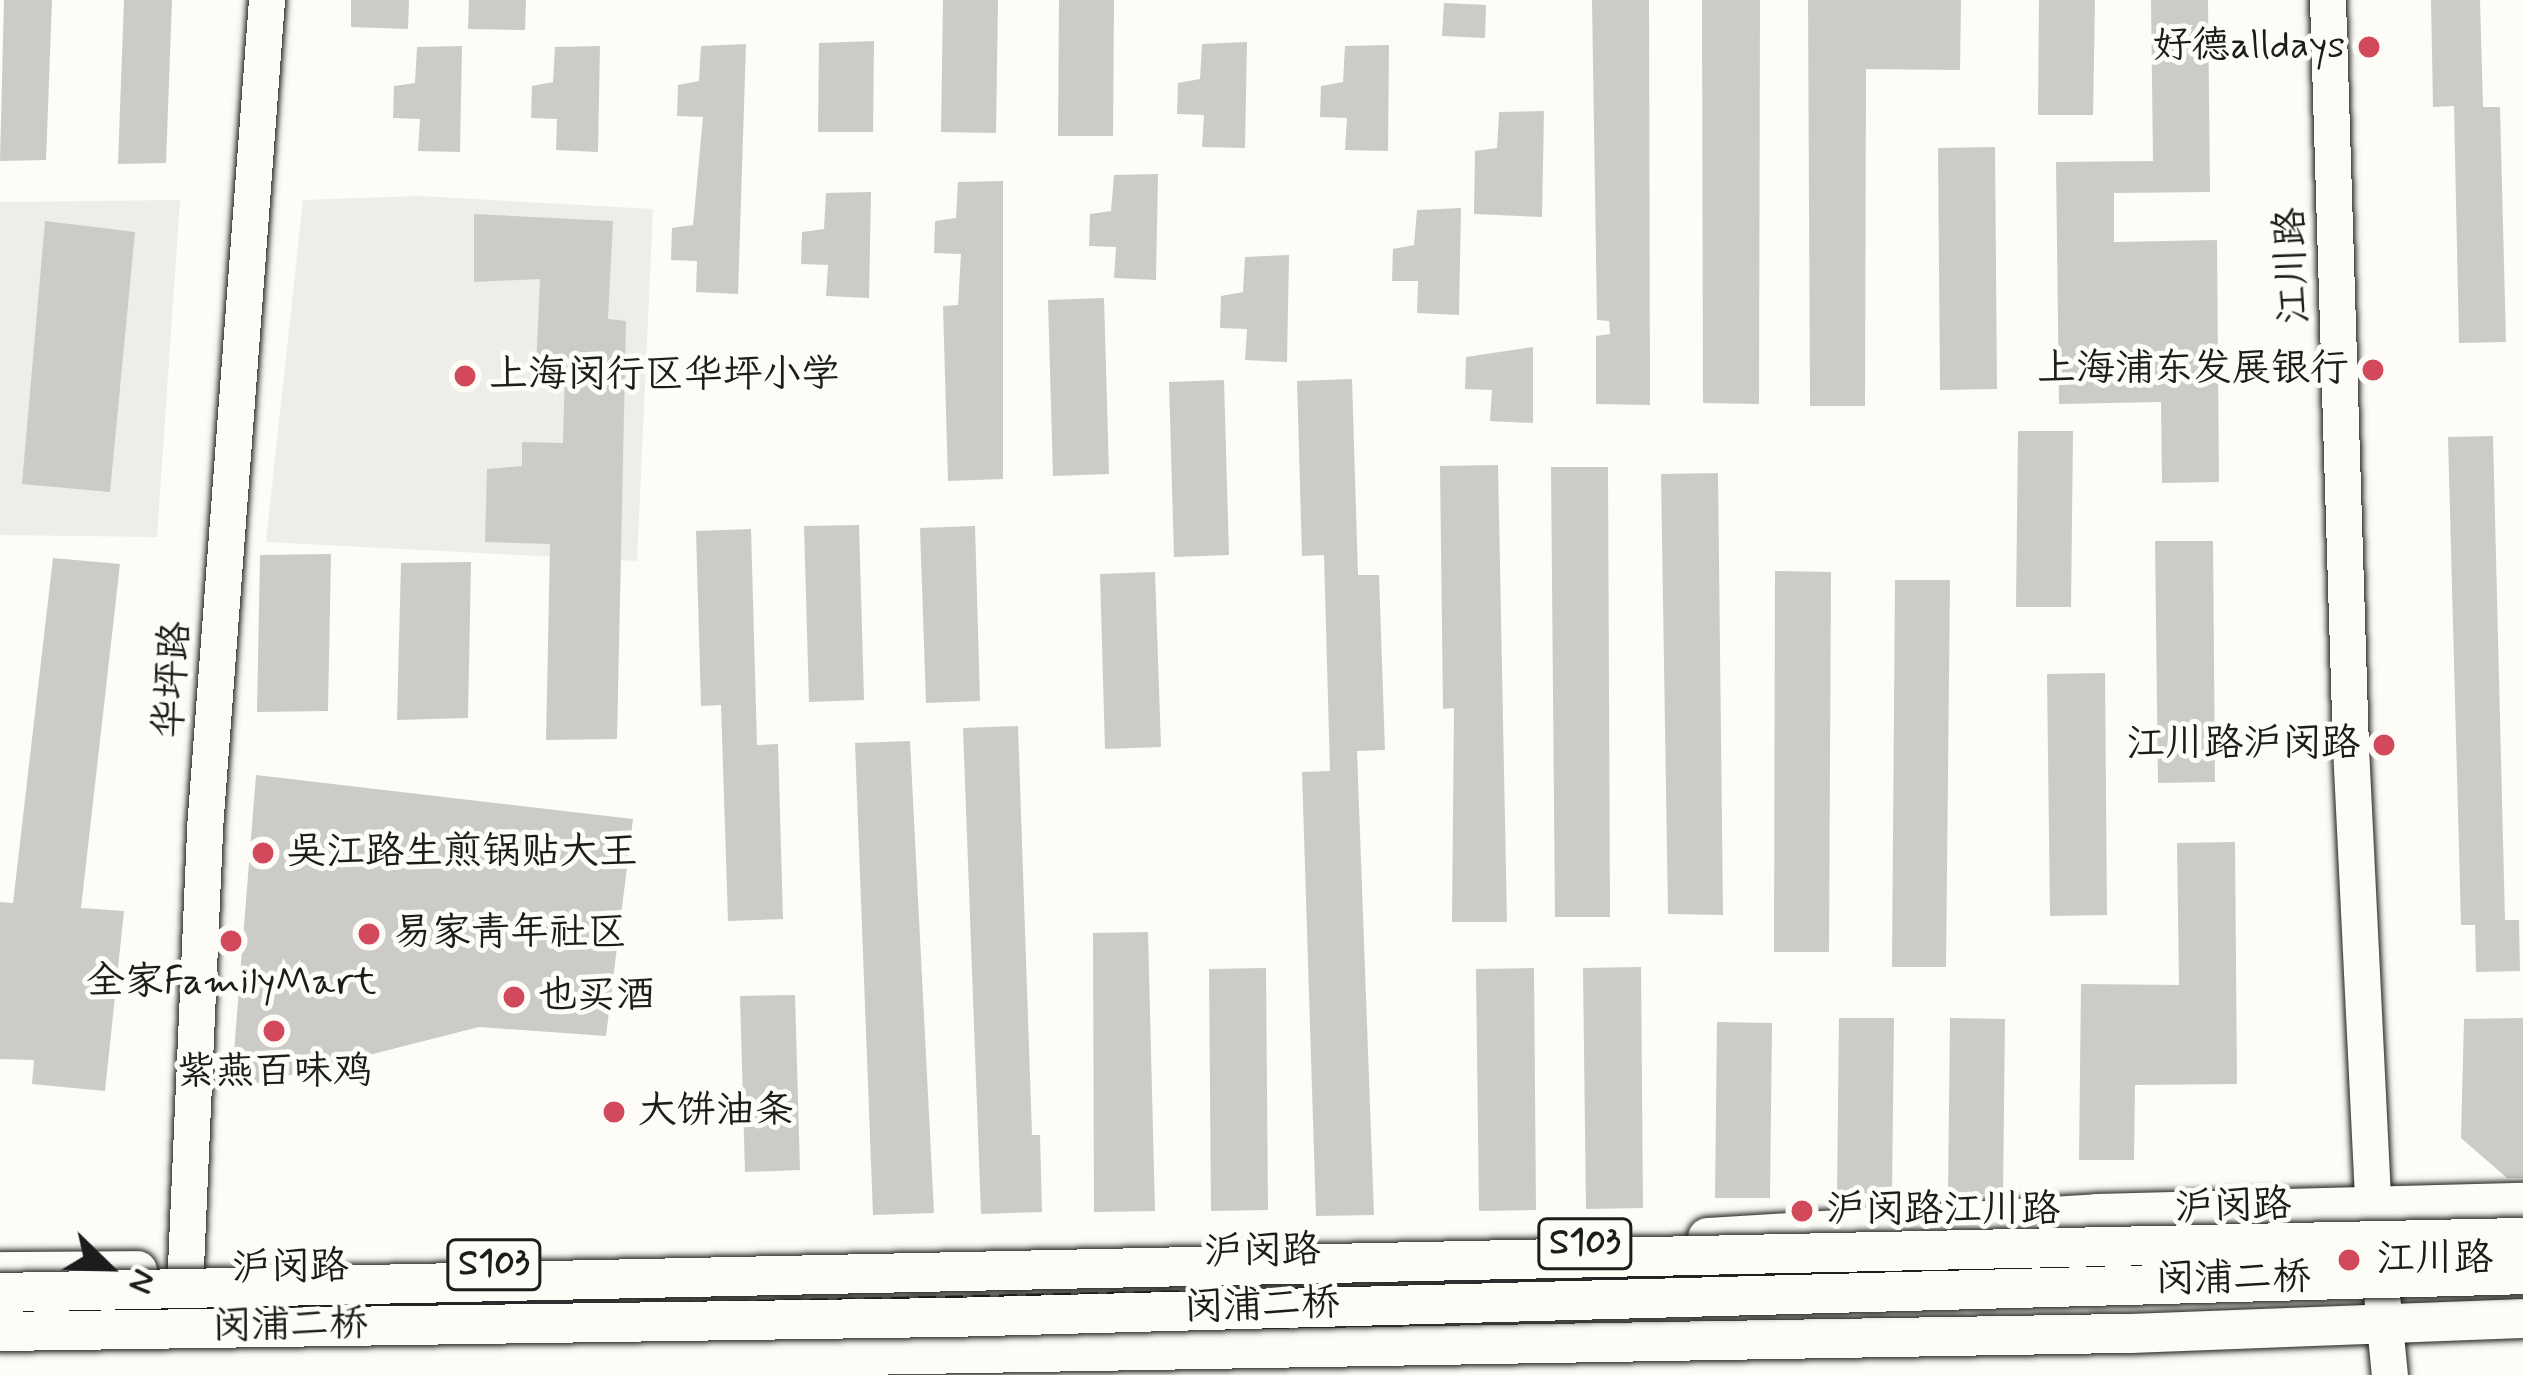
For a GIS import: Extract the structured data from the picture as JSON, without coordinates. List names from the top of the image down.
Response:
{
  "streets": {
    "main road": [
      "江川路",
      "华坪路",
      "沪闵路",
      "S103",
      "闵浦二桥"
    ]
  },
  "crossings": [
    ["江川路", "沪闵路"],
    ["华坪路", "沪闵路"]
  ],
  "places": [
    "好德alldays",
    "上海浦东发展银行",
    "上海闵行区华坪小学",
    "江川路沪闵路",
    "吴江路生煎锅贴大王",
    "易家青年社区",
    "全家FamilyMart",
    "也买酒",
    "紫燕百味鸡",
    "大饼油条",
    "沪闵路江川路",
    "江川路"
  ],
  "north": "bottom right"
}
